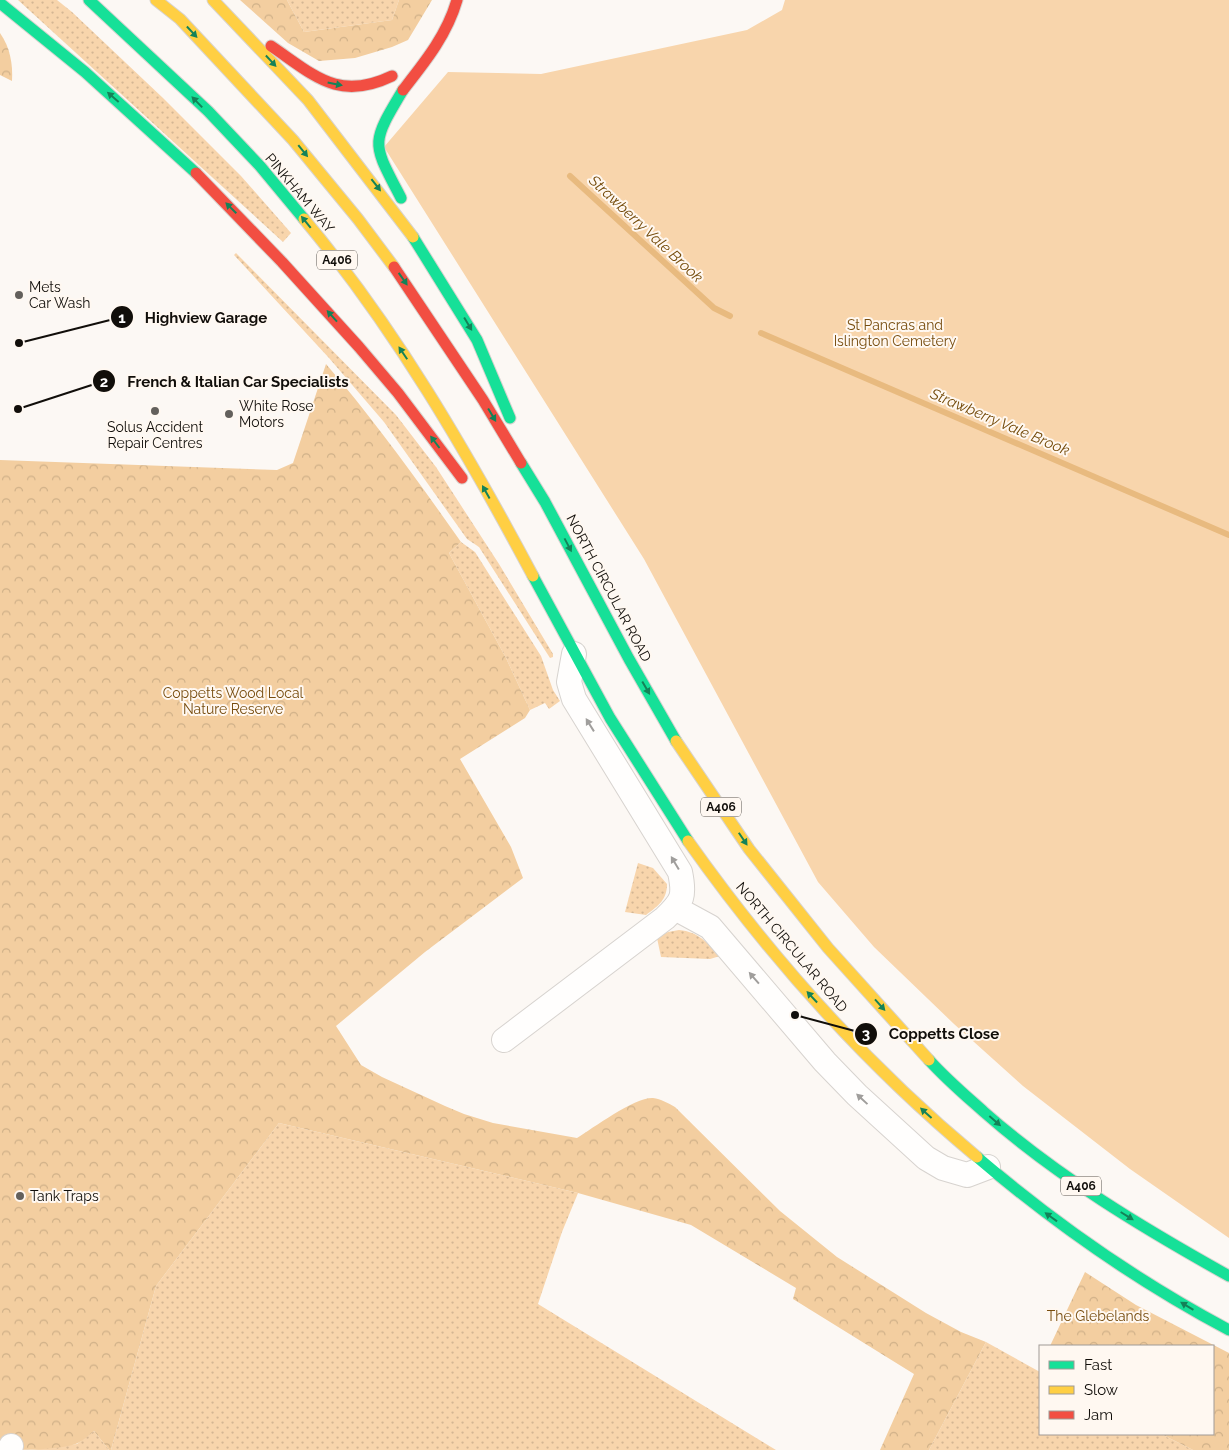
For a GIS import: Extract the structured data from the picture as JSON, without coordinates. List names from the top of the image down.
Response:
{
  "streets": {
    "main road": ["PINKHAM WAY", "A406", "NORTH CIRCULAR ROAD"]
  },
  "crossings": [
    ["PINKHAM WAY", "A406"],
    ["PINKHAM WAY", "NORTH CIRCULAR ROAD"],
    ["A406", "NORTH CIRCULAR ROAD"]
  ],
  "water": ["Strawberry Vale Brook"],
  "parks": ["St Pancras and Islington Cemetery", "Coppetts Wood Local Nature Reserve", "The Glebelands"],
  "places": [
    "Mets Car Wash",
    "Highview Garage",
    "French & Italian Car Specialists",
    "Solus Accident Repair Centres",
    "White Rose Motors",
    "Coppetts Close",
    "Tank Traps"
  ],
  "legend": ["Fast", "Slow", "Jam"]
}
